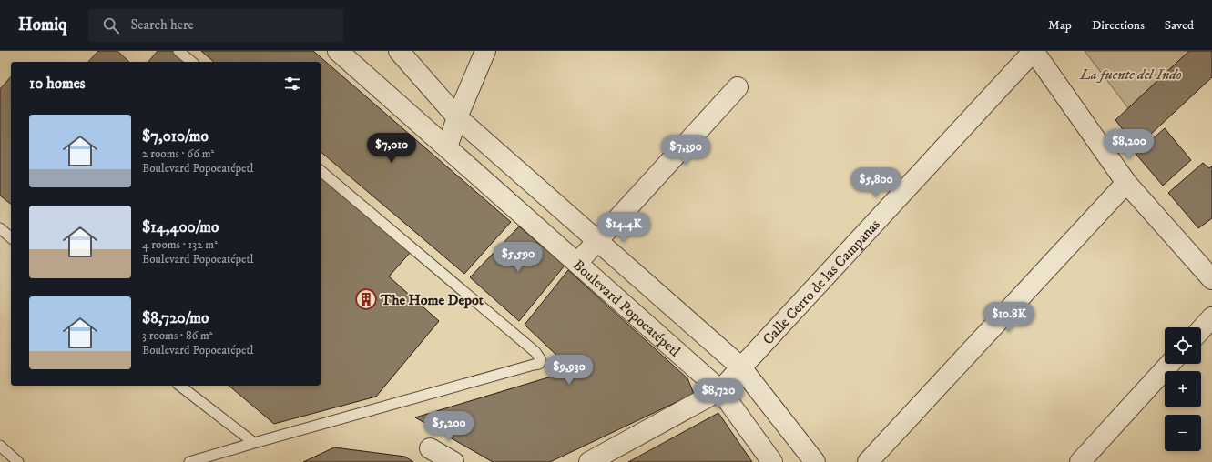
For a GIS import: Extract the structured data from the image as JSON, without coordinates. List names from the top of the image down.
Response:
{
  "streets": {
    "street": ["Calle Cerro de las Campanas", "Boulevard Popocatépetl"]
  },
  "crossings": [
    ["Calle Cerro de las Campanas", "Boulevard Popocatépetl"]
  ],
  "parks": ["La fuente del Indo"],
  "places": {
    "building": ["The Home Depot"]
  },
  "page": {
    "header": "Homiq",
    "search": "Search here",
    "nav": ["Map", "Directions", "Saved"],
    "heading": "10 homes",
    "list": [
      {
        "name": "$7,010/mo",
        "note": "2 rooms · 66 m² · Boulevard Popocatépetl"
      },
      {
        "name": "$14,400/mo",
        "note": "4 rooms · 132 m² · Boulevard Popocatépetl"
      },
      {
        "name": "$8,720/mo",
        "note": "3 rooms · 86 m² · Boulevard Popocatépetl"
      }
    ],
    "price": [
      "$8,200",
      "$7,010",
      "$7,390",
      "$5,800",
      "$14.4K",
      "$5,590",
      "$10.8K",
      "$9,930",
      "$8,720",
      "$5,200"
    ],
    "map_buttons": ["+", "−"]
  }
}
